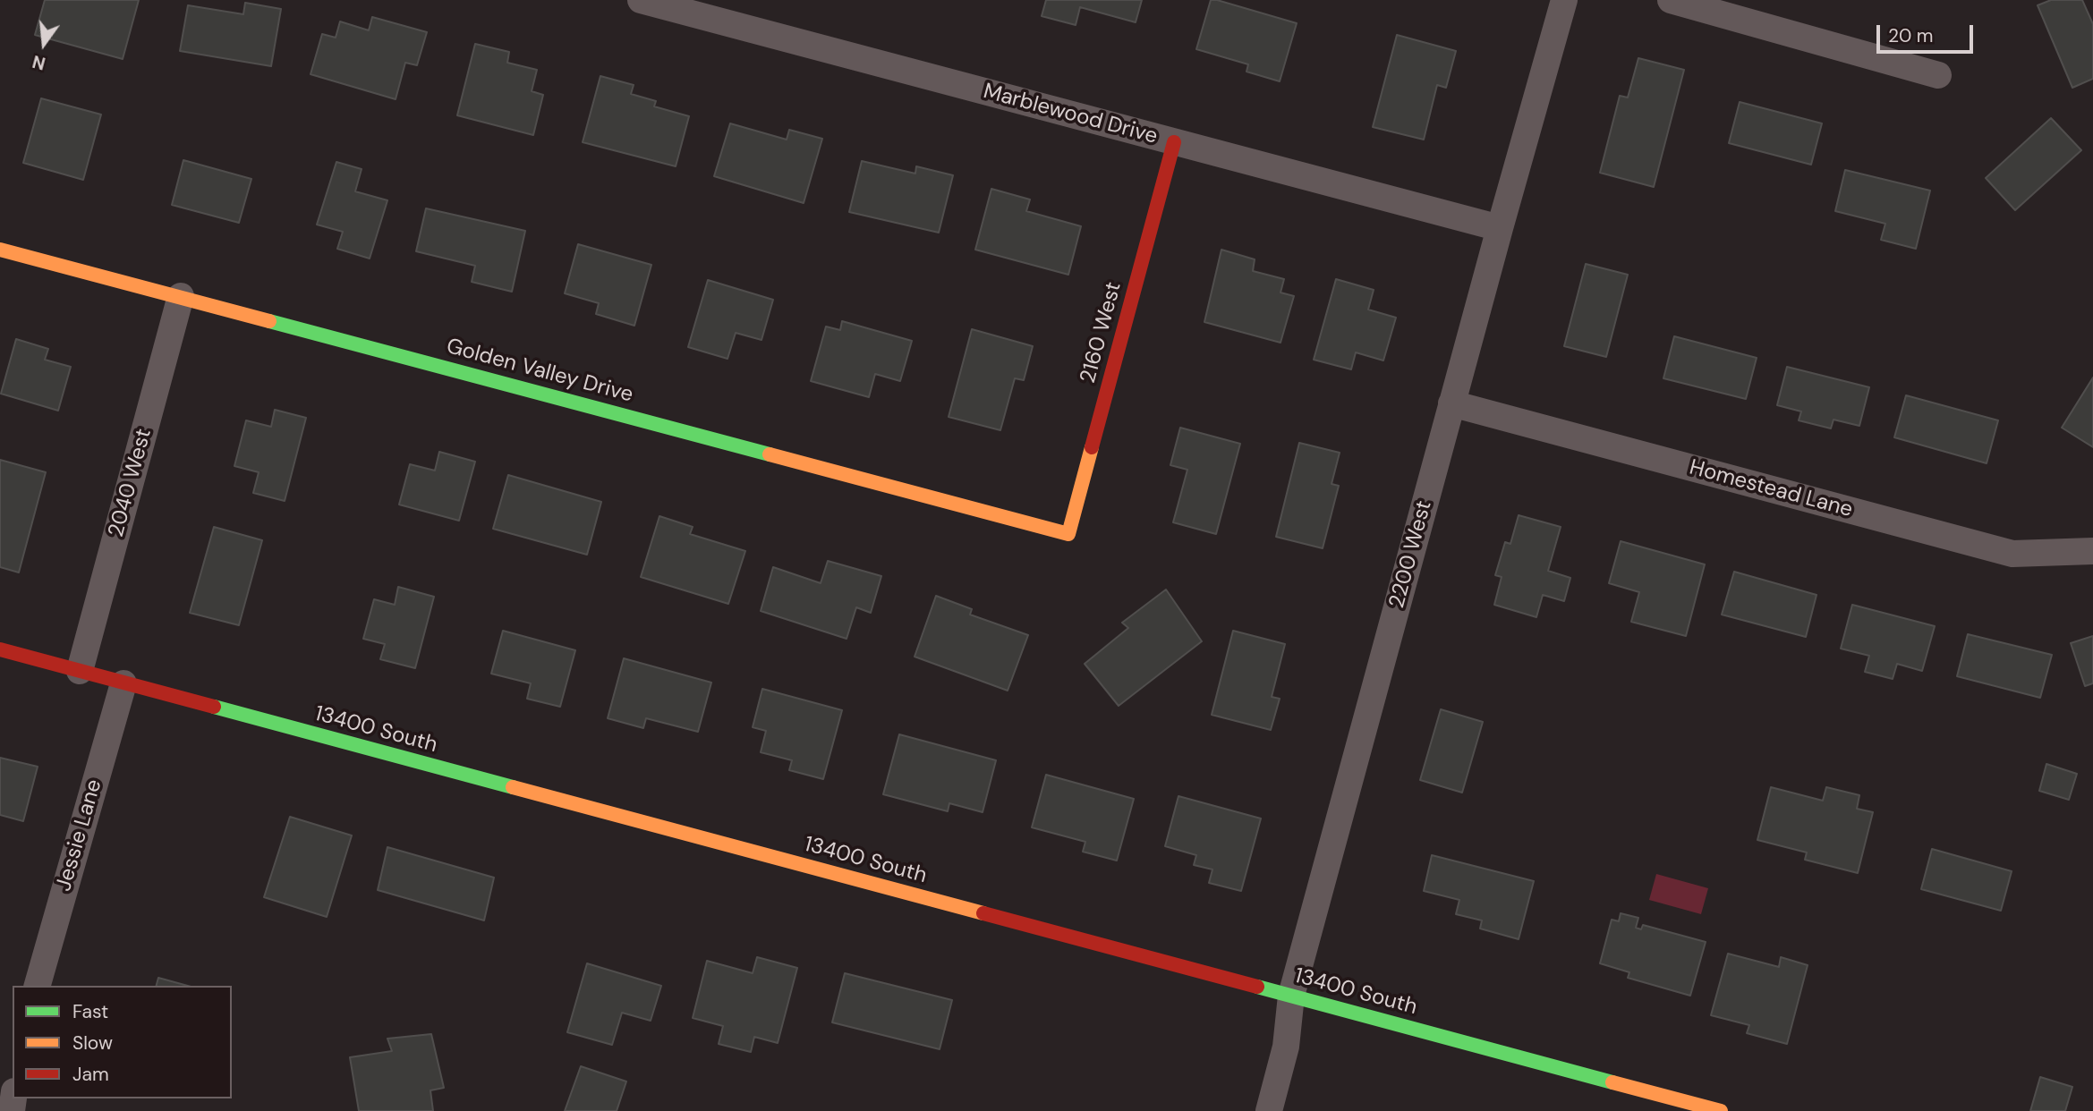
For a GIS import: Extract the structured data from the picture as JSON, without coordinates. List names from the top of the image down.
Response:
{
  "streets": {
    "street": [
      "Marblewood Drive",
      "2160 West",
      "Golden Valley Drive",
      "2040 West",
      "Homestead Lane",
      "2200 West",
      "13400 South",
      "Jessie Lane"
    ]
  },
  "crossings": [
    ["Marblewood Drive", "2160 West"],
    ["Marblewood Drive", "2200 West"],
    ["2160 West", "Golden Valley Drive"],
    ["Golden Valley Drive", "2040 West"],
    ["2040 West", "13400 South"],
    ["Homestead Lane", "2200 West"],
    ["2200 West", "13400 South"],
    ["13400 South", "Jessie Lane"]
  ],
  "legend": ["Fast", "Slow", "Jam"],
  "scale_bar": "20 m",
  "north": "bottom"
}
